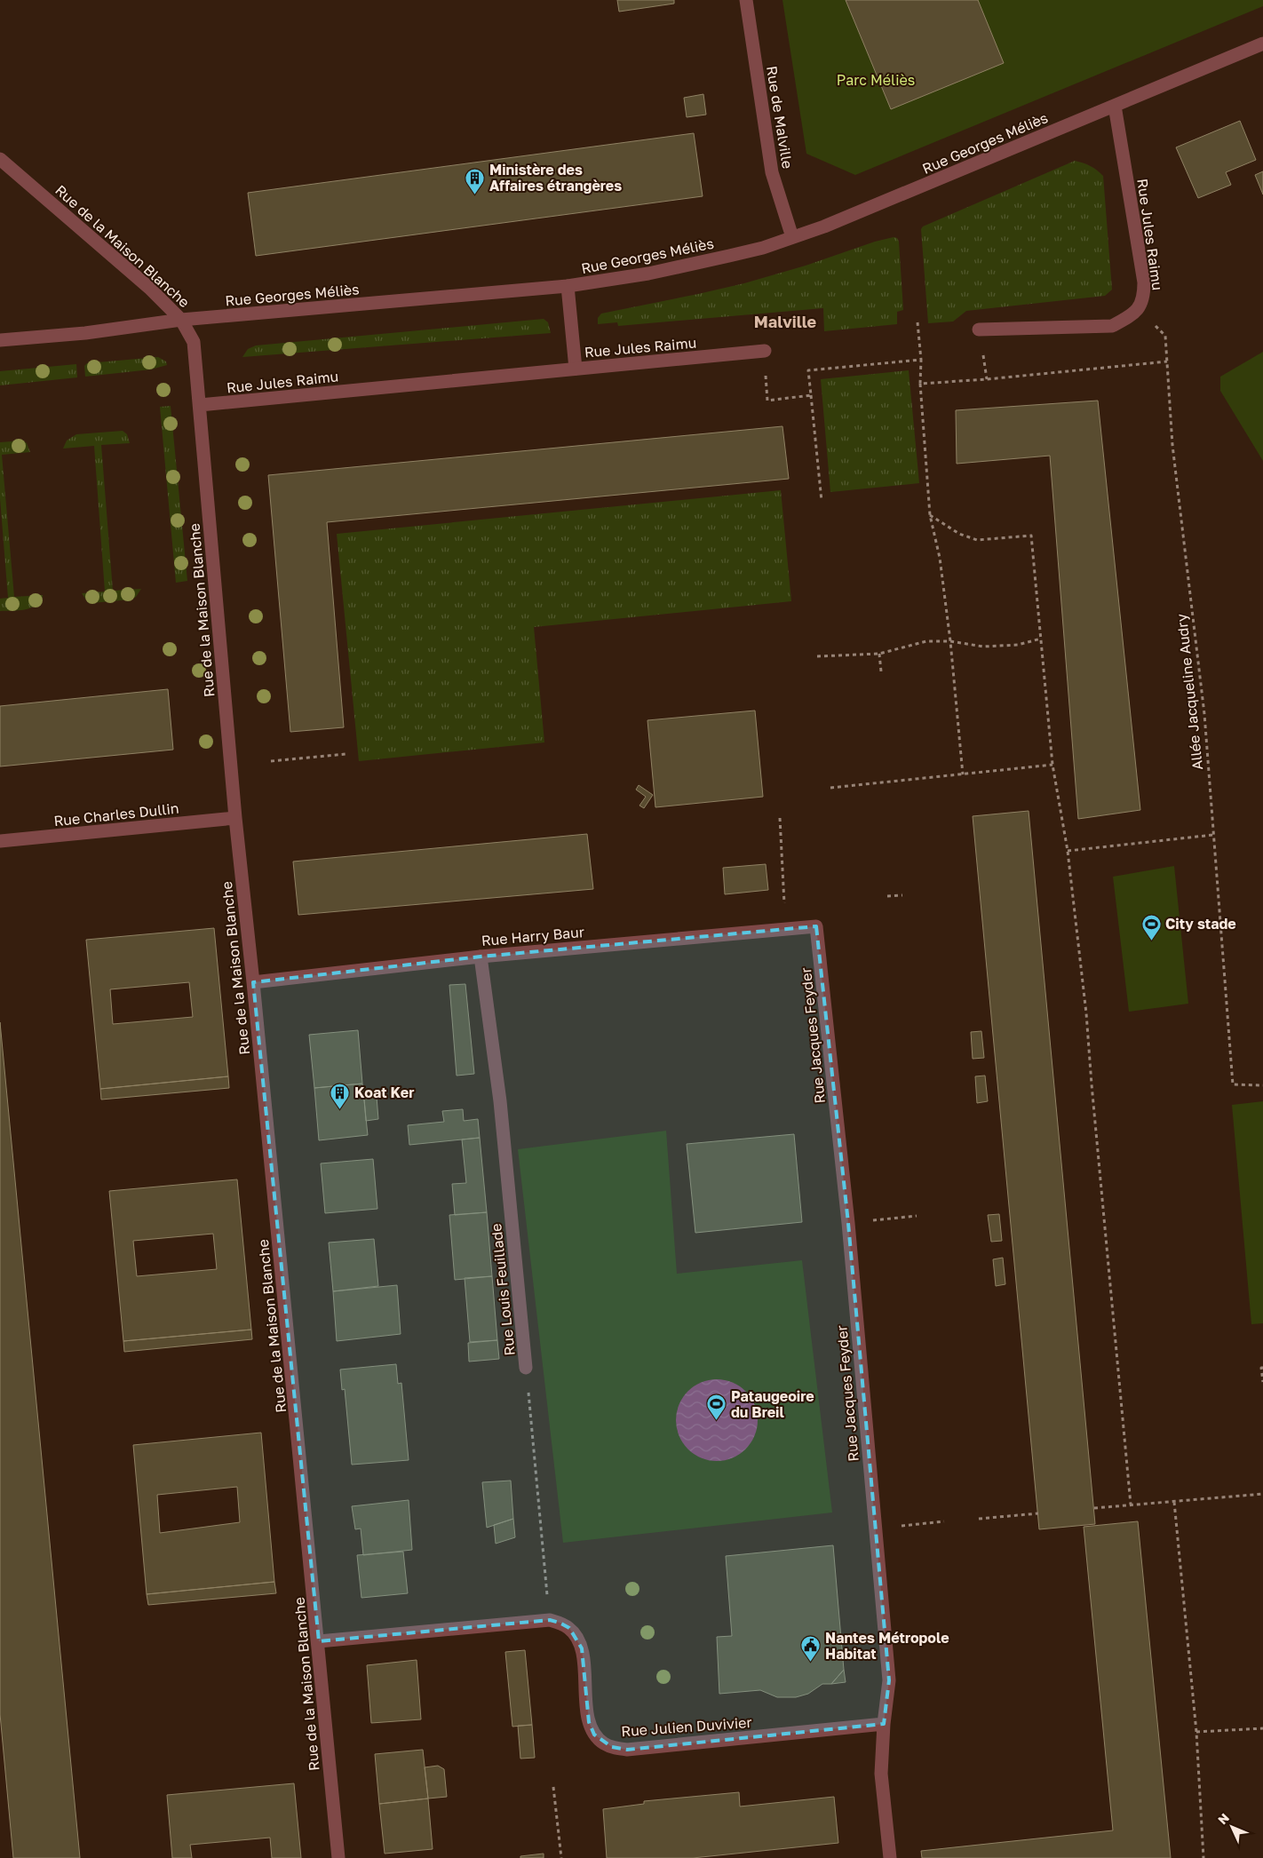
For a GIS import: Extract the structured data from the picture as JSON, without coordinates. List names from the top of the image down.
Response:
{
  "streets": {
    "street": [
      "Rue de Malville",
      "Rue Georges Méliès",
      "Rue Jules Raimu",
      "Rue de la Maison Blanche",
      "Rue Charles Dullin",
      "Rue Harry Baur",
      "Rue Jacques Feyder",
      "Rue Louis Feuillade",
      "Rue Julien Duvivier"
    ],
    "path": ["Allée Jacqueline Audry"]
  },
  "crossings": [
    ["Rue de Malville", "Rue Georges Méliès"],
    ["Rue Georges Méliès", "Rue Jules Raimu"],
    ["Rue Georges Méliès", "Rue de la Maison Blanche"],
    ["Rue Jules Raimu", "Rue de la Maison Blanche"],
    ["Rue Jules Raimu", "Allée Jacqueline Audry"],
    ["Rue de la Maison Blanche", "Rue Charles Dullin"],
    ["Rue de la Maison Blanche", "Rue Harry Baur"],
    ["Rue de la Maison Blanche", "Rue Julien Duvivier"],
    ["Rue Harry Baur", "Rue Jacques Feyder"],
    ["Rue Harry Baur", "Rue Louis Feuillade"],
    ["Rue Jacques Feyder", "Rue Julien Duvivier"],
    ["Rue Louis Feuillade", "Rue Julien Duvivier"]
  ],
  "districts": ["Malville"],
  "parks": ["Parc Méliès"],
  "places": {
    "building": ["Ministère des Affaires étrangères", "Koat Ker"],
    "sports": ["City stade", "Pataugeoire du Breil"],
    "public building": ["Nantes Métropole Habitat"]
  },
  "north": "top left"
}
